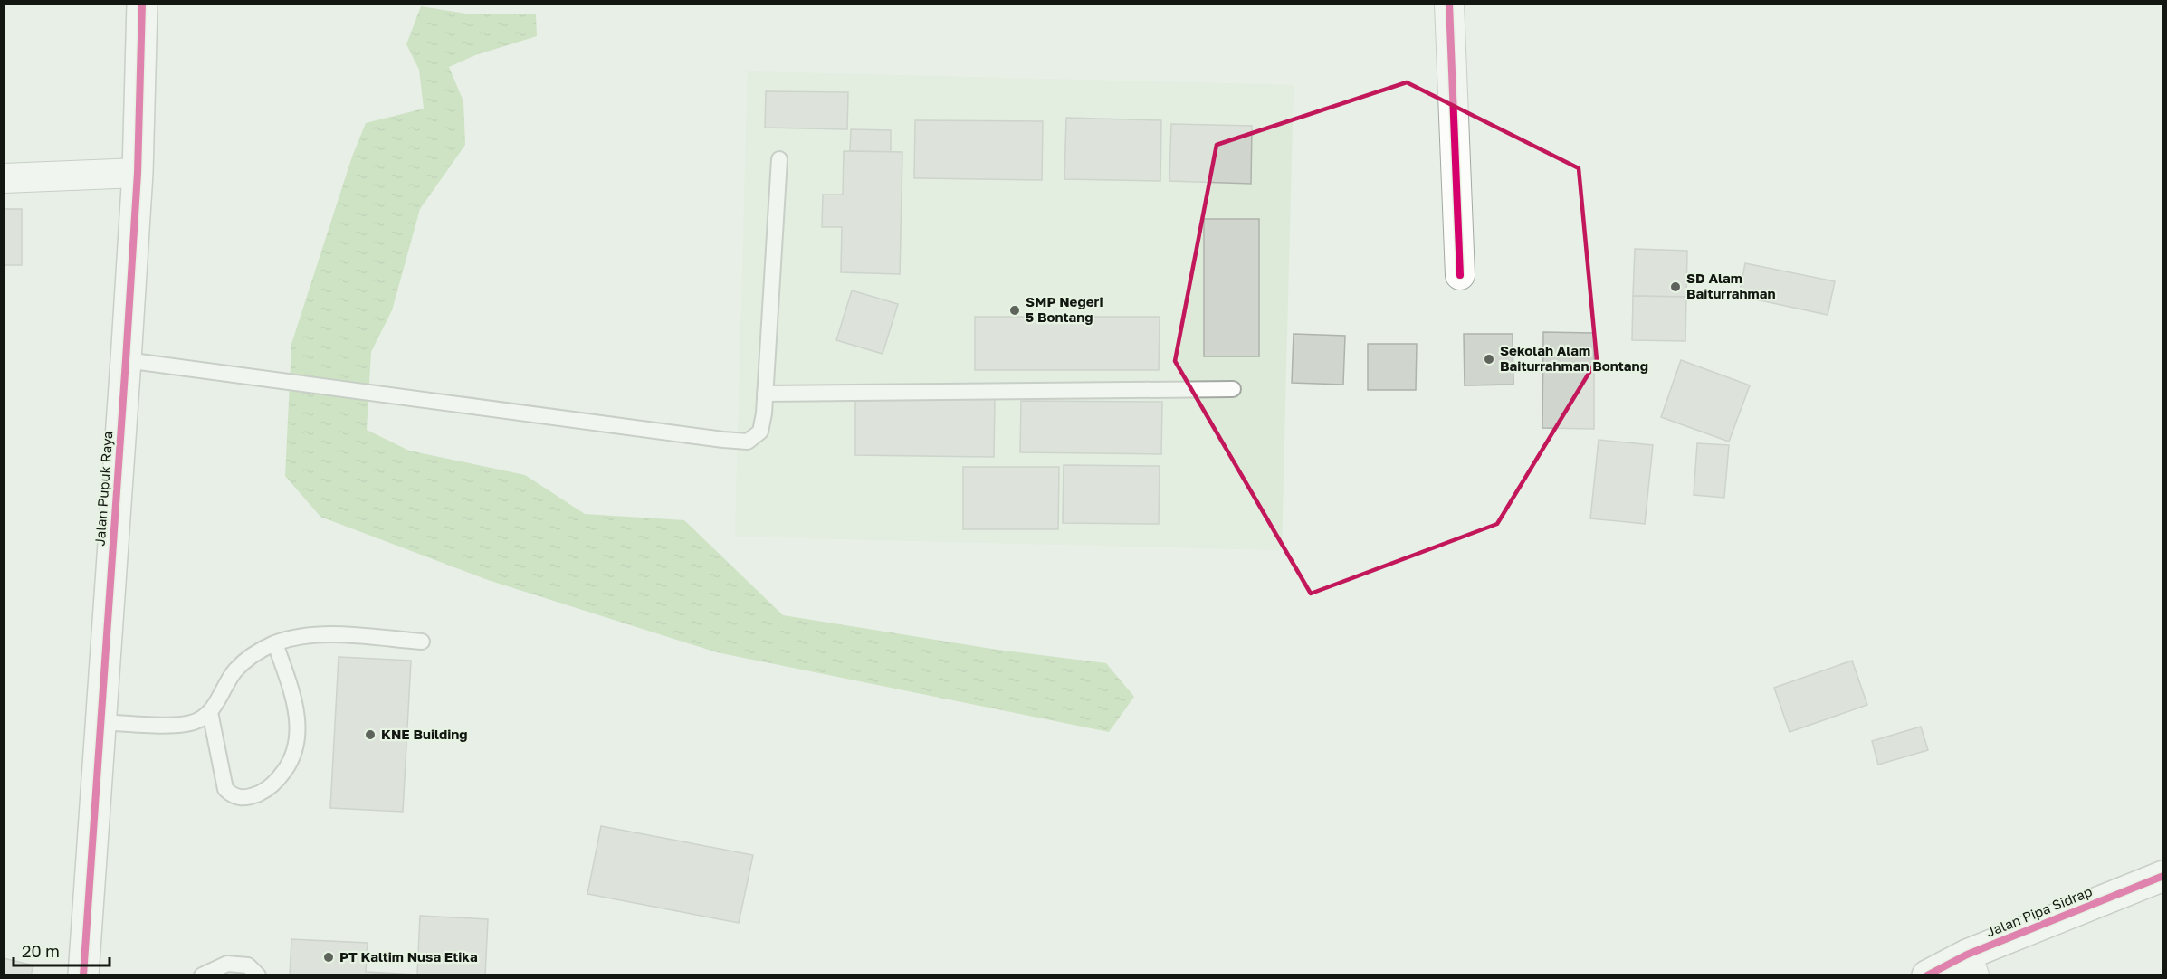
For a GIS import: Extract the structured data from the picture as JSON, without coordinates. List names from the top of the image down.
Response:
{
  "streets": {
    "street": ["Jalan Pupuk Raya", "Jalan Pipa Sidrap"]
  },
  "places": [
    "SD Alam Baiturrahman",
    "SMP Negeri 5 Bontang",
    "Sekolah Alam Baiturrahman Bontang",
    "KNE Building",
    "PT Kaltim Nusa Etika"
  ],
  "scale_bar": "20 m"
}
